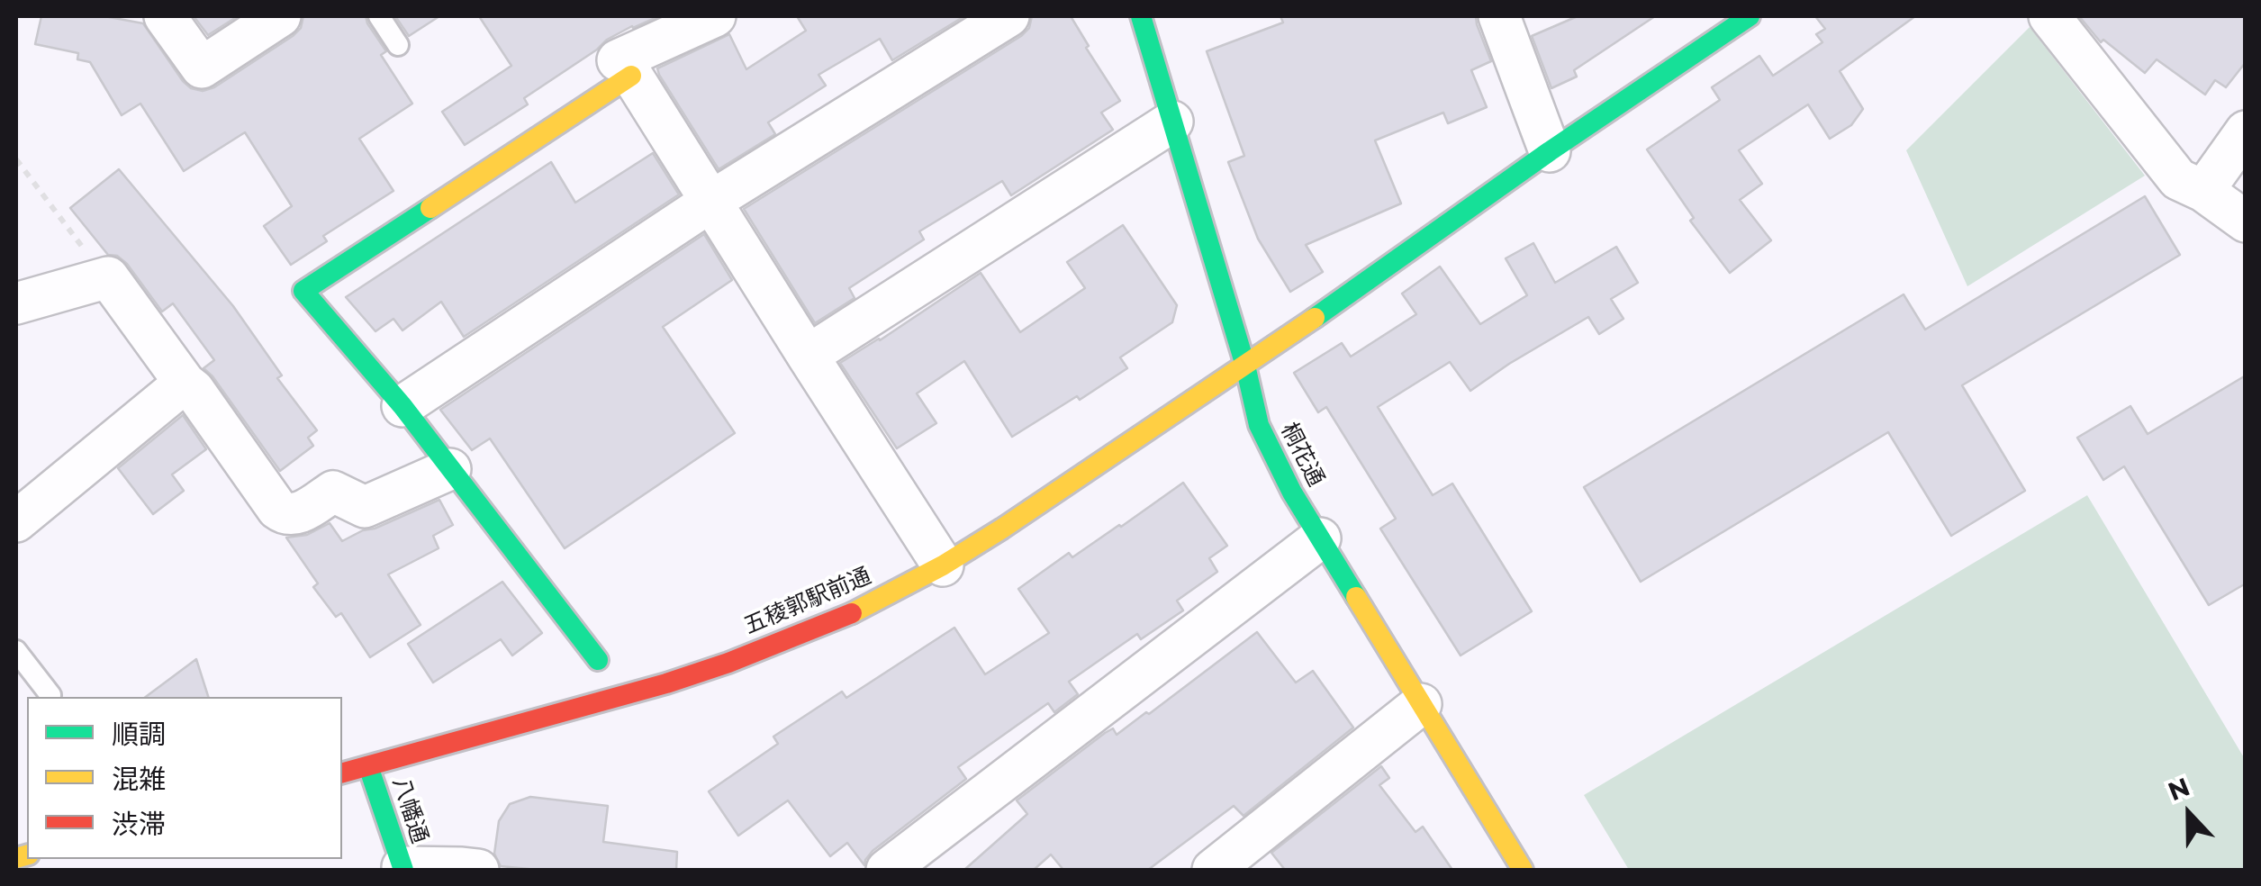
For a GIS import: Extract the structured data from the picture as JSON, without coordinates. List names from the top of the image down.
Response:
{
  "streets": {
    "street": ["桐花通", "五稜郭駅前通", "八幡通"]
  },
  "crossings": [
    ["桐花通", "五稜郭駅前通"],
    ["五稜郭駅前通", "八幡通"]
  ],
  "legend": ["順調", "混雑", "渋滞"],
  "north": "top"
}
